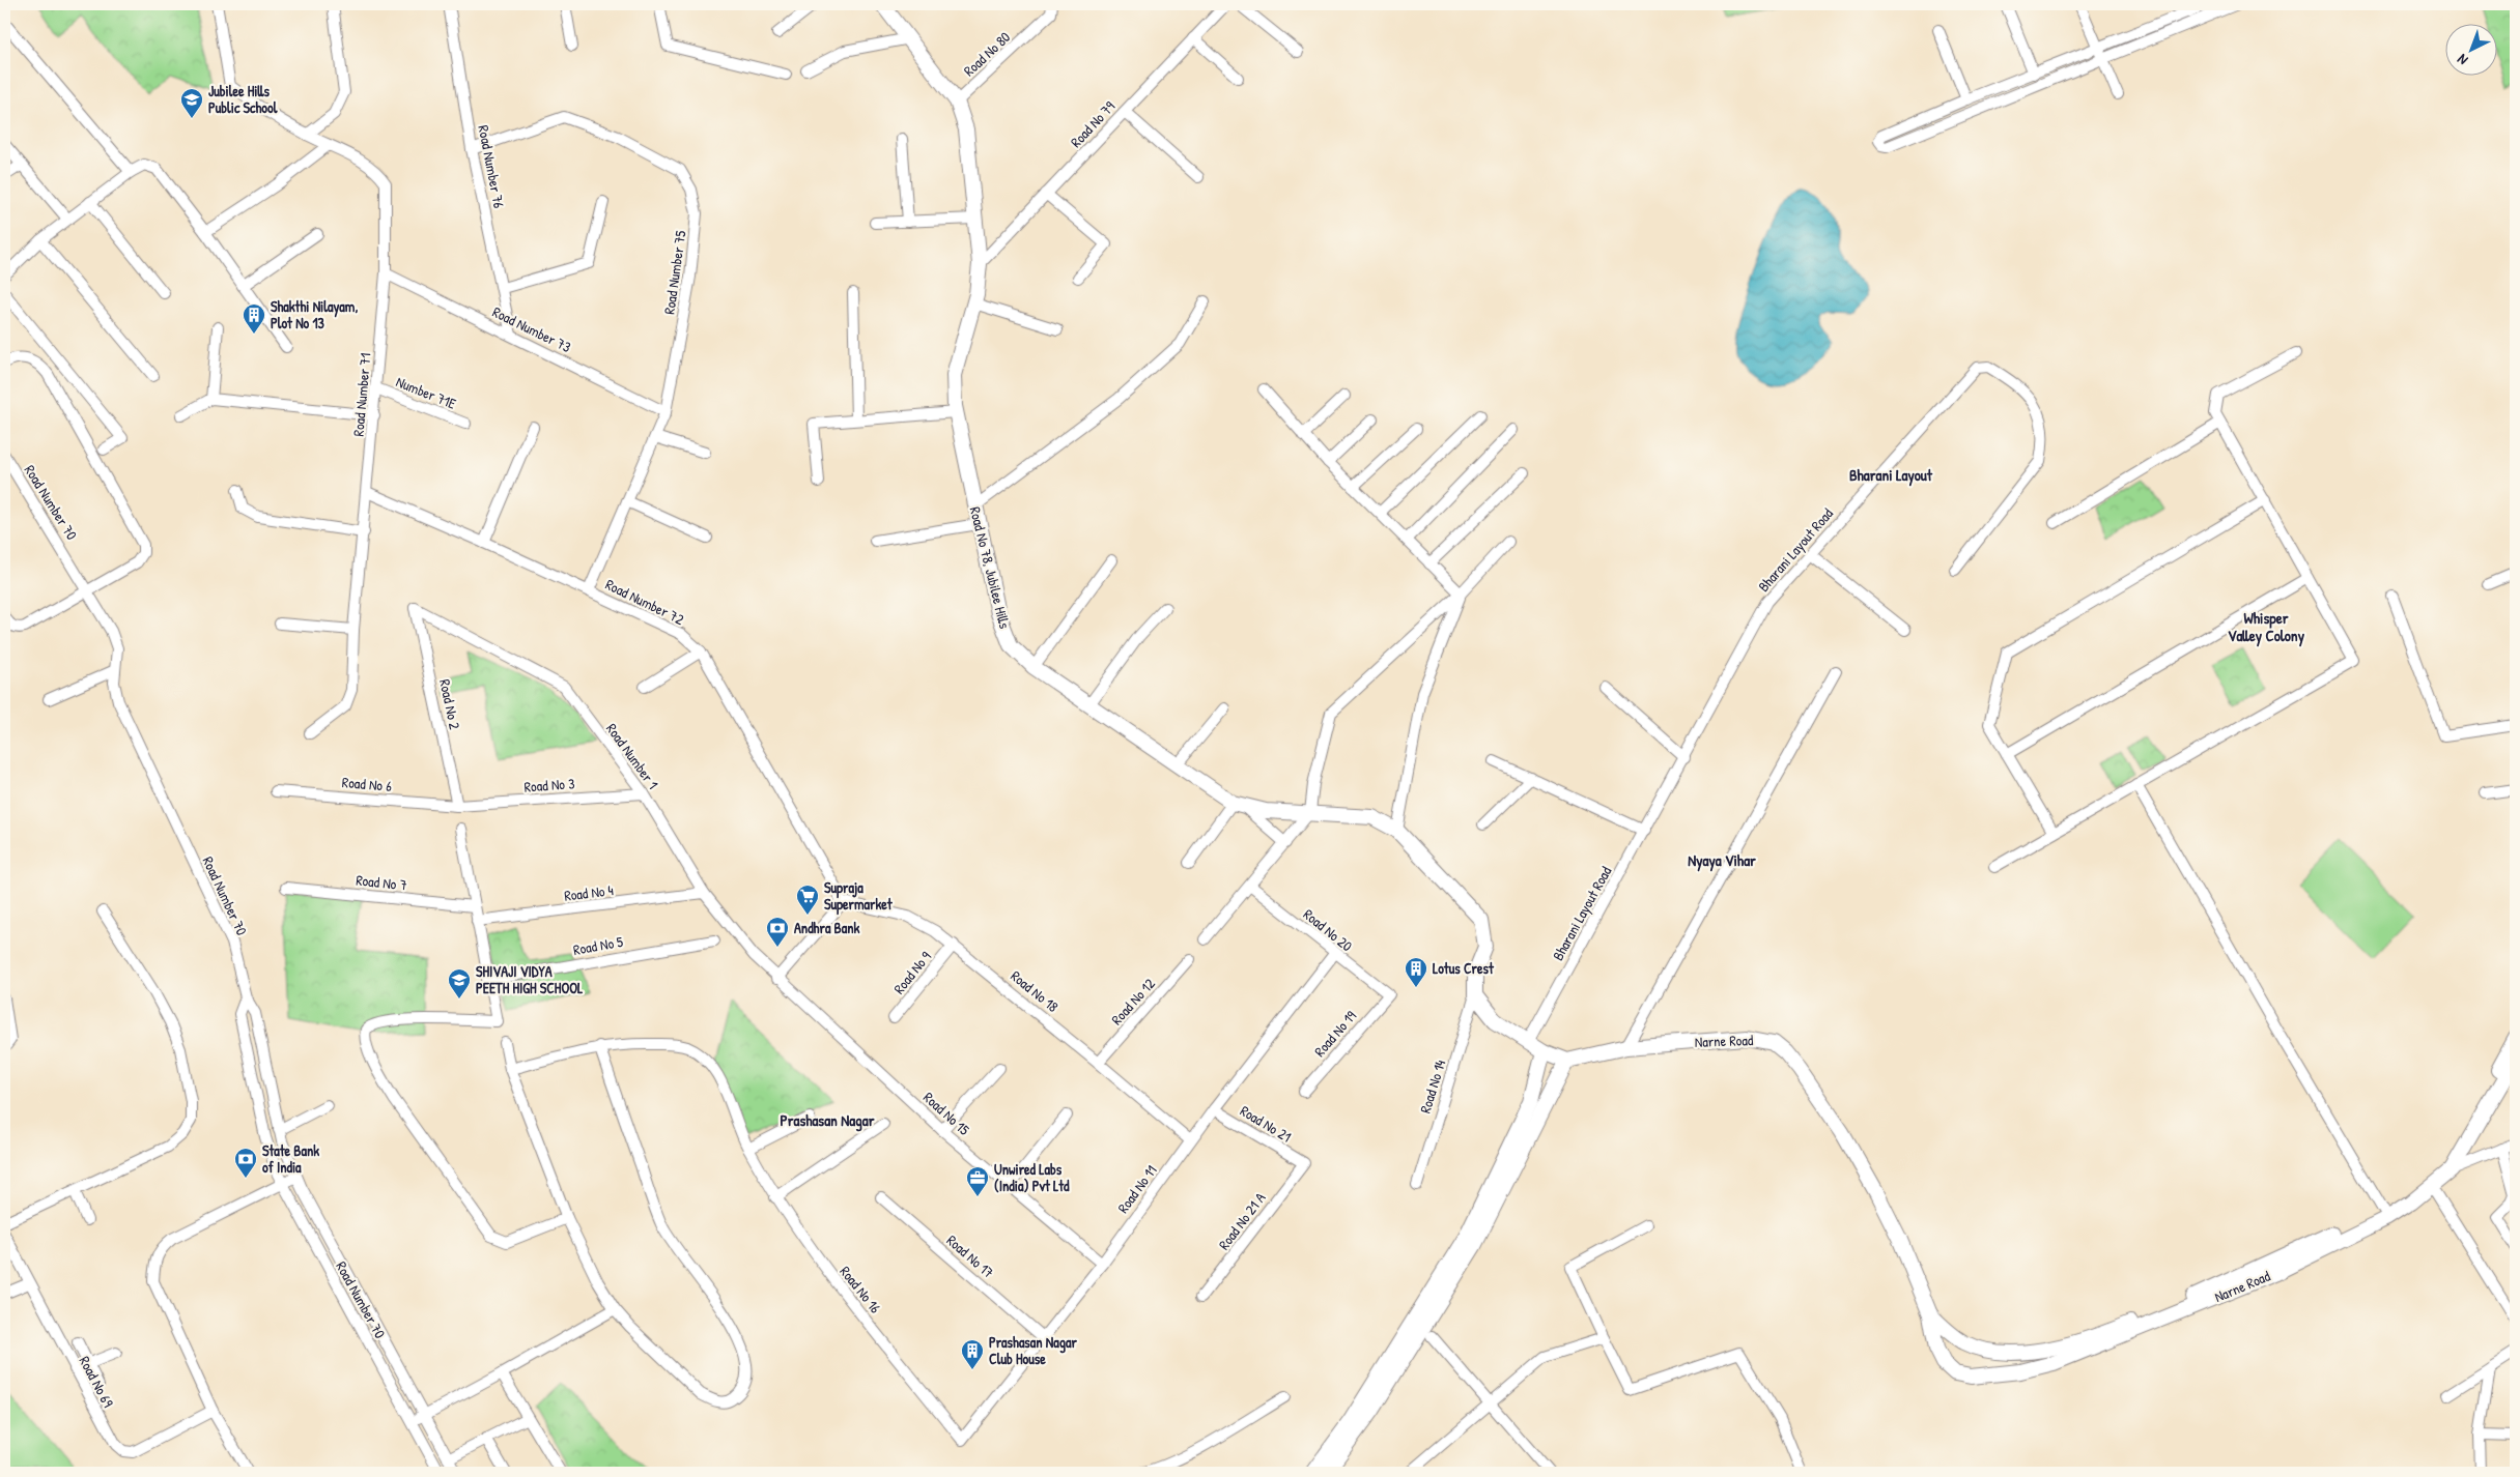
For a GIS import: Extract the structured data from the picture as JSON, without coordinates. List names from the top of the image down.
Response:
{
  "streets": {
    "main road": ["Road No 78, Jubilee Hills", "Narne Road"],
    "street": [
      "Road No 80",
      "Road No 79",
      "Road Number 76",
      "Road Number 75",
      "Road Number 73",
      "Number 71E",
      "Road Number 71",
      "Road Number 70",
      "Bharani Layout Road",
      "Road Number 72",
      "Road No 2",
      "Road Number 1",
      "Road No 6",
      "Road No 3",
      "Road No 7",
      "Road No 4",
      "Road No 20",
      "Road No 5",
      "Road No 9",
      "Road No 18",
      "Road No 12",
      "Road No 19",
      "Road No 14",
      "Road No 15",
      "Road No 21",
      "Road No 11",
      "Road No 21 A",
      "Road No 17",
      "Road No 16",
      "Road No 69"
    ]
  },
  "crossings": [
    ["Road No 80", "Road No 78, Jubilee Hills"],
    ["Road No 79", "Road No 78, Jubilee Hills"],
    ["Road Number 76", "Road Number 75"],
    ["Road Number 76", "Road Number 73"],
    ["Road Number 75", "Road Number 73"],
    ["Road Number 75", "Road Number 72"],
    ["Road Number 73", "Road Number 71"],
    ["Number 71E", "Road Number 71"],
    ["Road Number 71", "Road Number 72"],
    ["Road No 78, Jubilee Hills", "Road No 14"],
    ["Road Number 72", "Road No 18"],
    ["Road No 2", "Road Number 1"],
    ["Road No 2", "Road No 6"],
    ["Road No 2", "Road No 3"],
    ["Road Number 1", "Road No 3"],
    ["Road Number 1", "Road No 4"],
    ["Road Number 1", "Road No 15"],
    ["Road No 6", "Road No 3"],
    ["Road No 20", "Road No 19"],
    ["Road No 20", "Road No 11"],
    ["Road No 9", "Road No 18"],
    ["Road No 18", "Road No 12"],
    ["Road No 18", "Road No 11"],
    ["Road No 15", "Road No 11"],
    ["Road No 21", "Road No 11"],
    ["Road No 21", "Road No 21 A"],
    ["Road No 11", "Road No 17"],
    ["Road No 11", "Road No 16"]
  ],
  "districts": [
    "Bharani Layout",
    "Whisper Valley Colony",
    "Nyaya Vihar",
    "Prashasan Nagar"
  ],
  "places": {
    "school or university": ["Jubilee Hills Public School", "SHIVAJI VIDYA PEETH HIGH SCHOOL"],
    "building": ["Shakthi Nilayam, Plot No 13", "Lotus Crest", "Prashasan Nagar Club House"],
    "supermarket": ["Supraja Supermarket"],
    "bank": ["Andhra Bank", "State Bank of India"],
    "office": ["Unwired Labs (India) Pvt Ltd"]
  },
  "north": "bottom left"
}
